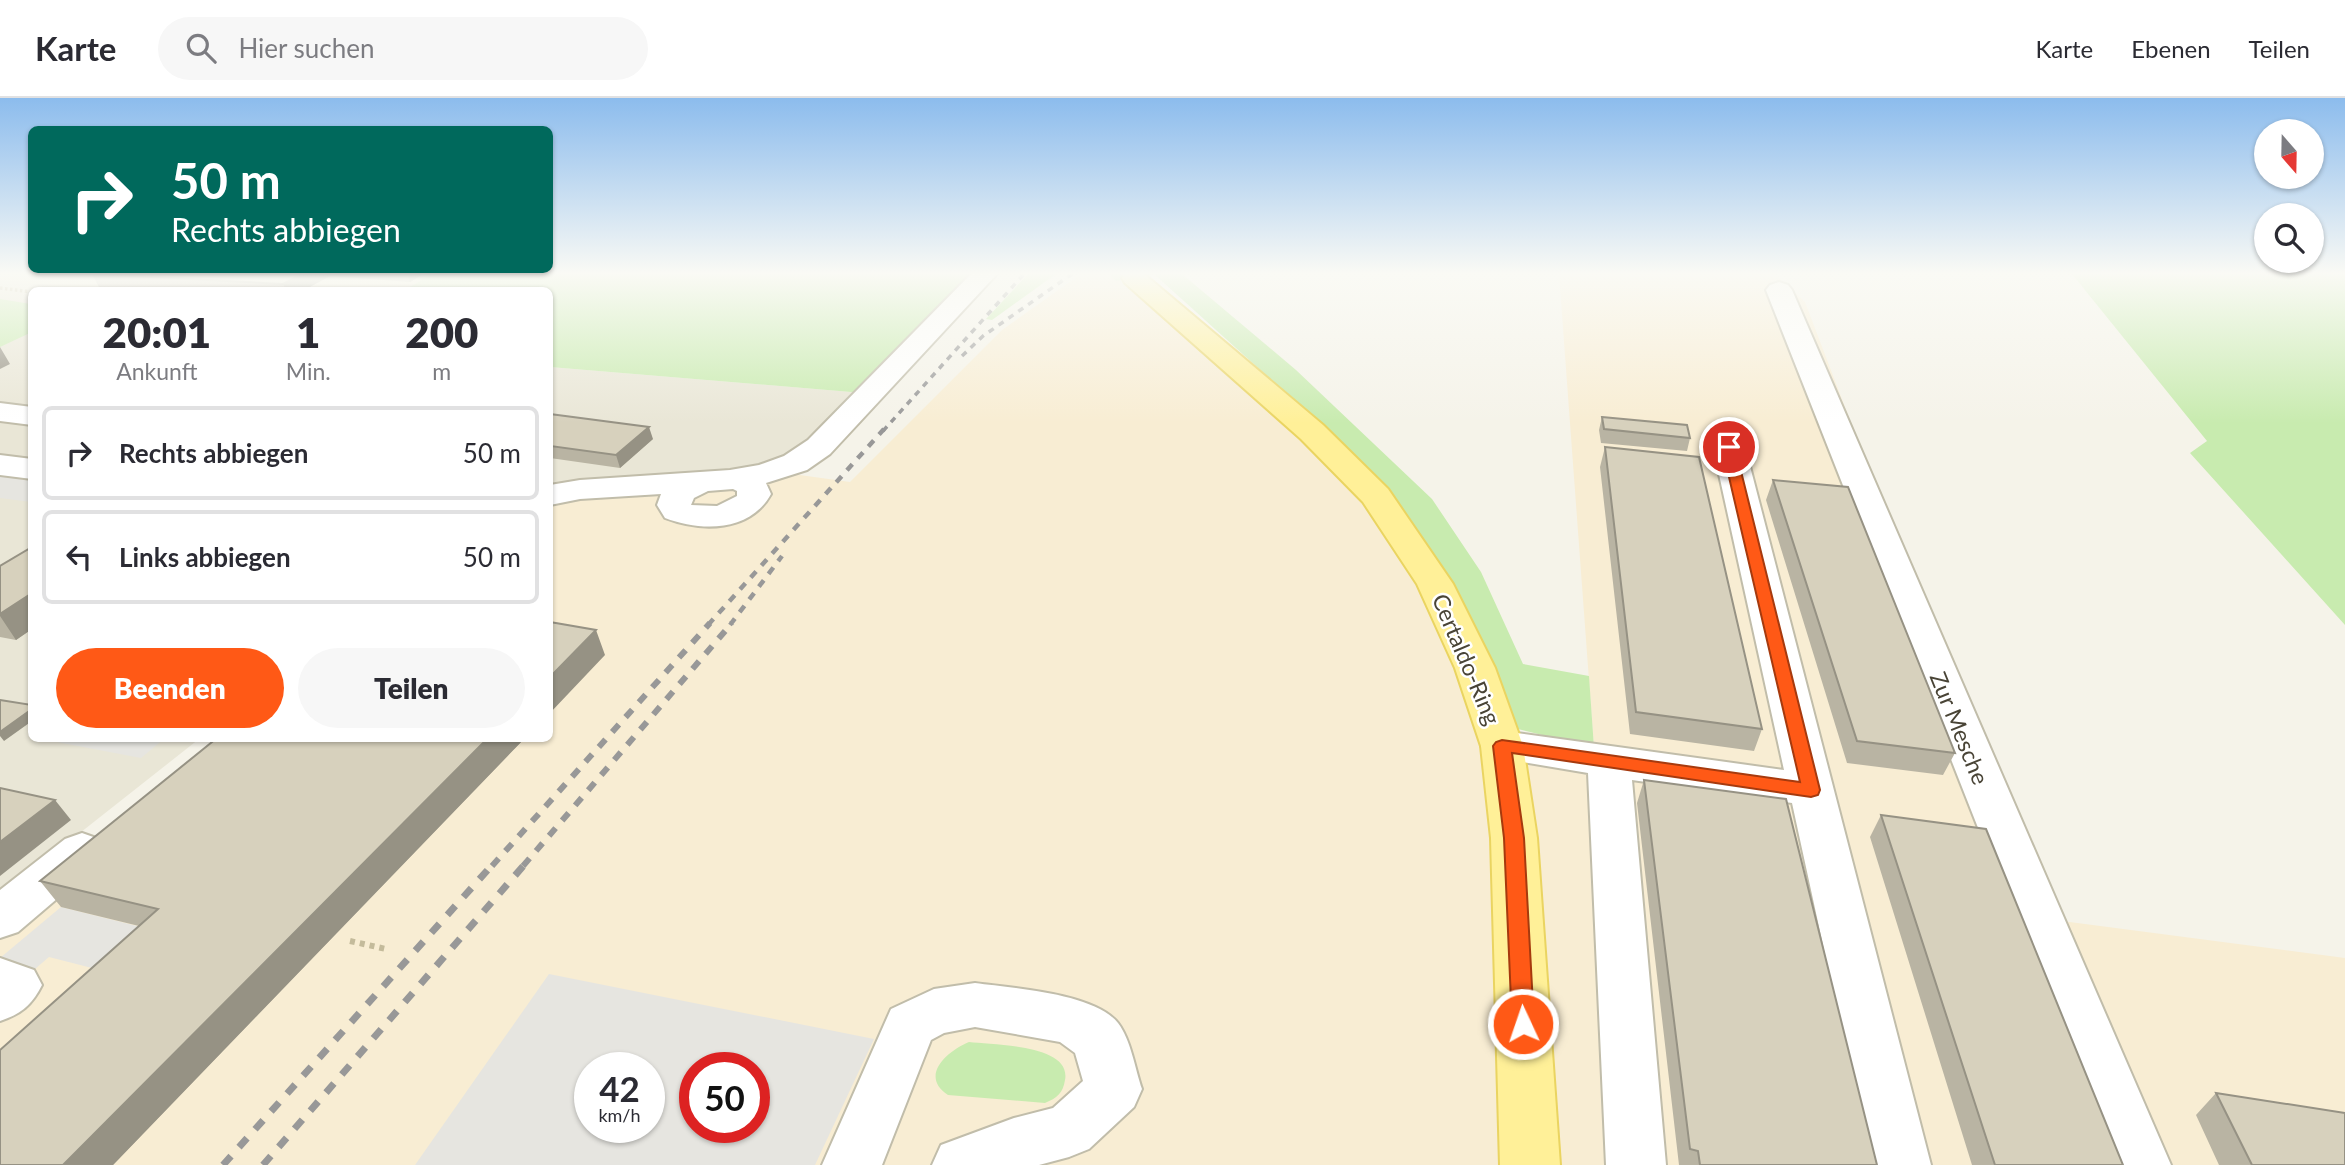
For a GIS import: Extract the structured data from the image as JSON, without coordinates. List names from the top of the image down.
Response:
{
  "streets": {
    "main road": ["Certaldo-Ring"],
    "street": ["Zur Mesche"]
  },
  "north": "bottom",
  "page": {
    "header": "Karte",
    "search": "Hier suchen",
    "nav": ["Karte", "Ebenen", "Teilen"],
    "turn": ["50 m", "Rechts abbiegen"],
    "eta": [
      "20:01",
      "Ankunft",
      "1",
      "Min.",
      "200",
      "m"
    ],
    "list": [
      {
        "name": "Rechts abbiegen",
        "value": "50 m"
      },
      {
        "name": "Links abbiegen",
        "value": "50 m"
      }
    ],
    "buttons": ["Beenden", "Teilen"],
    "speed": "42 km/h",
    "limit": "50"
  }
}
